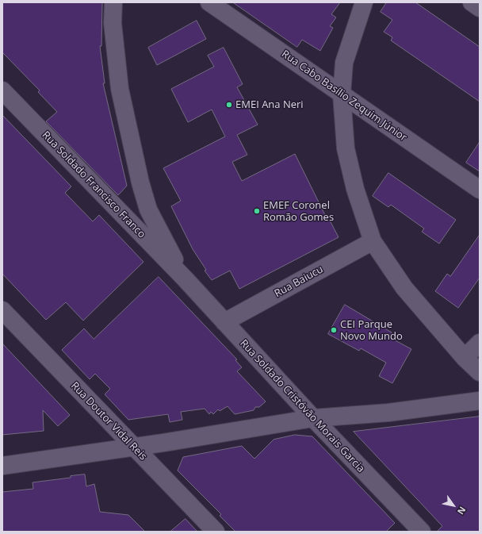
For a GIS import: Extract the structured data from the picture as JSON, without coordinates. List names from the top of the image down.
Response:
{
  "streets": {
    "street": [
      "Rua Cabo Basílio Zequim Júnior",
      "Rua Soldado Francisco Franco",
      "Rua Baiucu",
      "Rua Soldado Cristóvão Morais Garcia",
      "Rua Doutor Vidal Reis"
    ]
  },
  "crossings": [
    ["Rua Soldado Francisco Franco", "Rua Soldado Cristóvão Morais Garcia"],
    ["Rua Baiucu", "Rua Soldado Cristóvão Morais Garcia"]
  ],
  "places": ["EMEI Ana Neri", "EMEF Coronel Romão Gomes", "CEI Parque Novo Mundo"],
  "north": "bottom right"
}
